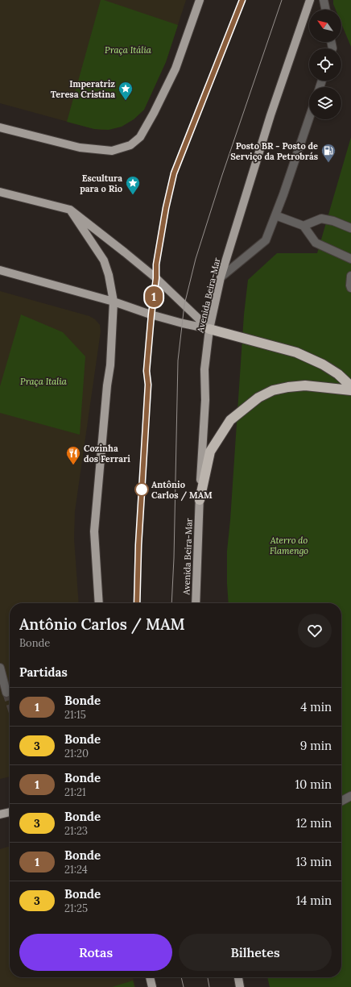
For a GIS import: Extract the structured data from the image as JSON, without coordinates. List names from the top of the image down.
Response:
{
  "streets": {
    "main road": ["Avenida Beira-Mar"]
  },
  "parks": ["Praça Itália", "Praça Italia", "Aterro do Flamengo"],
  "places": {
    "place": ["Imperatriz Teresa Cristina", "Escultura para o Rio"],
    "fuel station": ["Posto BR - Posto de Serviço da Petrobrás"],
    "restaurant": ["Cozinha dos Ferrari"],
    "other": ["Antônio Carlos / MAM"]
  },
  "lines": ["tram line 1"],
  "north": "top left",
  "page": {
    "on_map": "1",
    "heading": [
      ["Antônio Carlos / MAM", "Bonde"],
      "Partidas"
    ],
    "list": [
      {
        "mark": "1",
        "name": "Bonde",
        "note": "21:15",
        "value": "4 min"
      },
      {
        "mark": "3",
        "name": "Bonde",
        "note": "21:20",
        "value": "9 min"
      },
      {
        "mark": "1",
        "name": "Bonde",
        "note": "21:21",
        "value": "10 min"
      },
      {
        "mark": "3",
        "name": "Bonde",
        "note": "21:23",
        "value": "12 min"
      },
      {
        "mark": "1",
        "name": "Bonde",
        "note": "21:24",
        "value": "13 min"
      },
      {
        "mark": "3",
        "name": "Bonde",
        "note": "21:25",
        "value": "14 min"
      }
    ],
    "buttons": ["Rotas", "Bilhetes"]
  }
}
